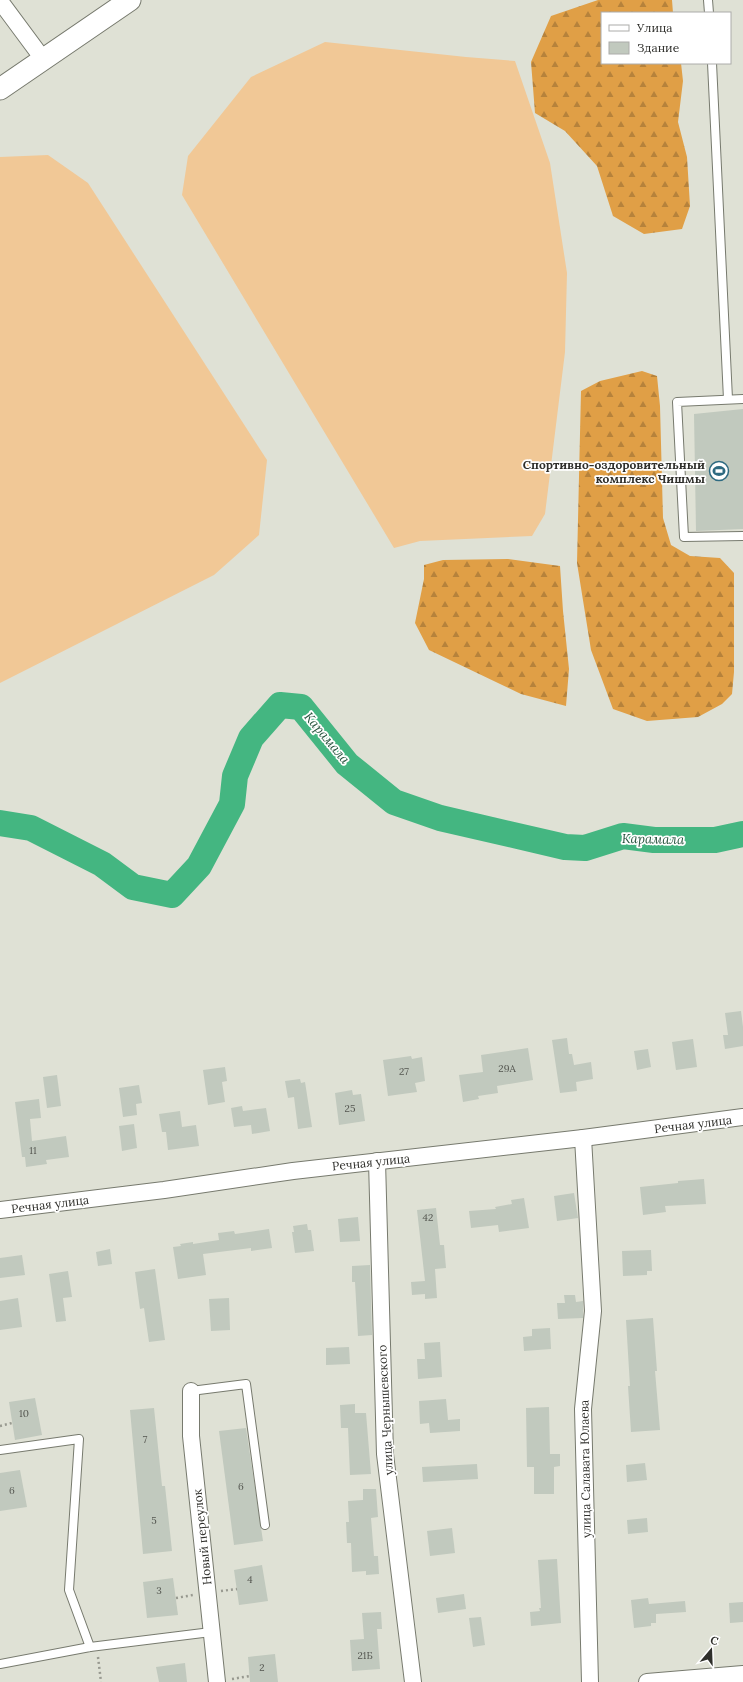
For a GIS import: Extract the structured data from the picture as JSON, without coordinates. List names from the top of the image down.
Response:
{
  "streets": {
    "street": [
      "Речная улица",
      "улица Чернышевского",
      "улица Салавата Юлаева",
      "Новый переулок"
    ]
  },
  "crossings": [
    ["Речная улица", "улица Чернышевского"],
    ["Речная улица", "улица Салавата Юлаева"]
  ],
  "water": ["Карамала"],
  "places": {
    "sports": ["Спортивно-оздоровительный комплекс Чишмы"]
  },
  "house_numbers": [
    "29А",
    "27",
    "25",
    "11",
    "42",
    "10",
    "7",
    "6",
    "6",
    "5",
    "4",
    "3",
    "21Б",
    "2"
  ],
  "legend": ["Улица", "Здание"],
  "north": "top"
}
